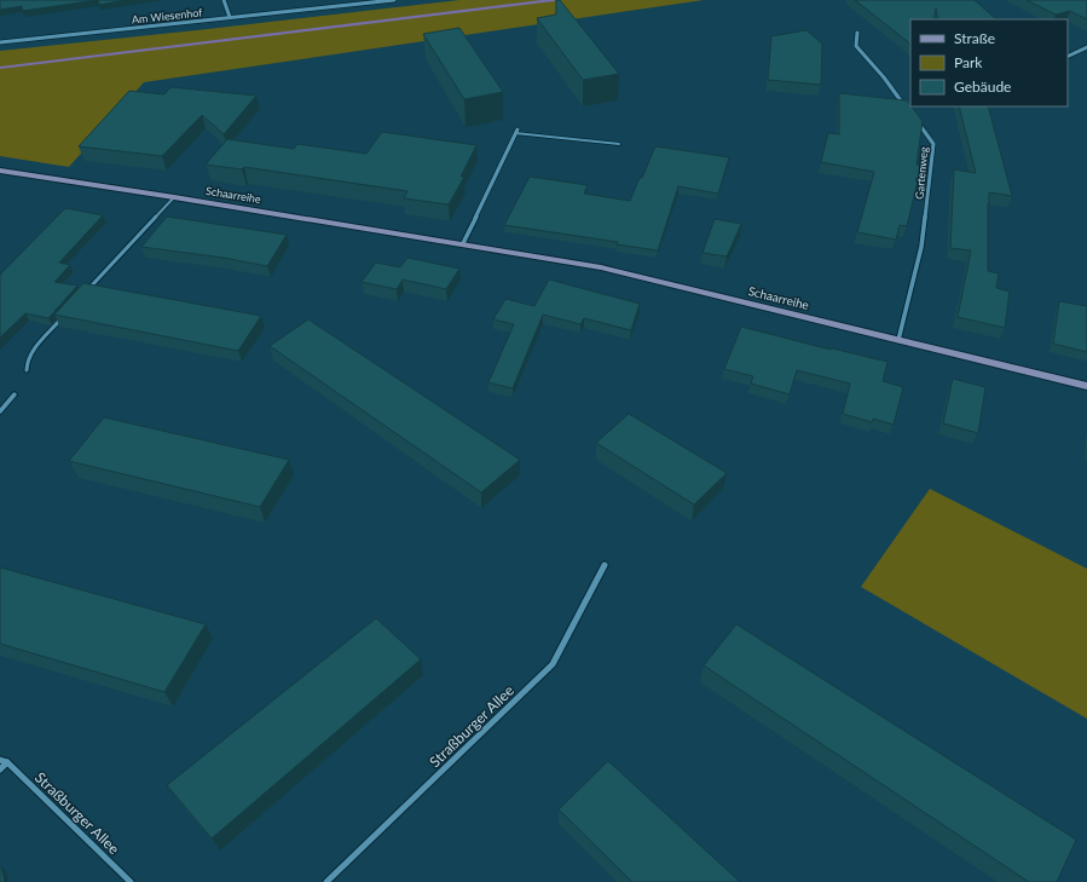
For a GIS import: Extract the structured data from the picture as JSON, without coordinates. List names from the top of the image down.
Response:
{
  "streets": {
    "main road": ["Schaarreihe"],
    "street": ["Am Wiesenhof", "Gartenweg", "Straßburger Allee"]
  },
  "crossings": [
    ["Gartenweg", "Schaarreihe"]
  ],
  "legend": ["Straße", "Park", "Gebäude"]
}
